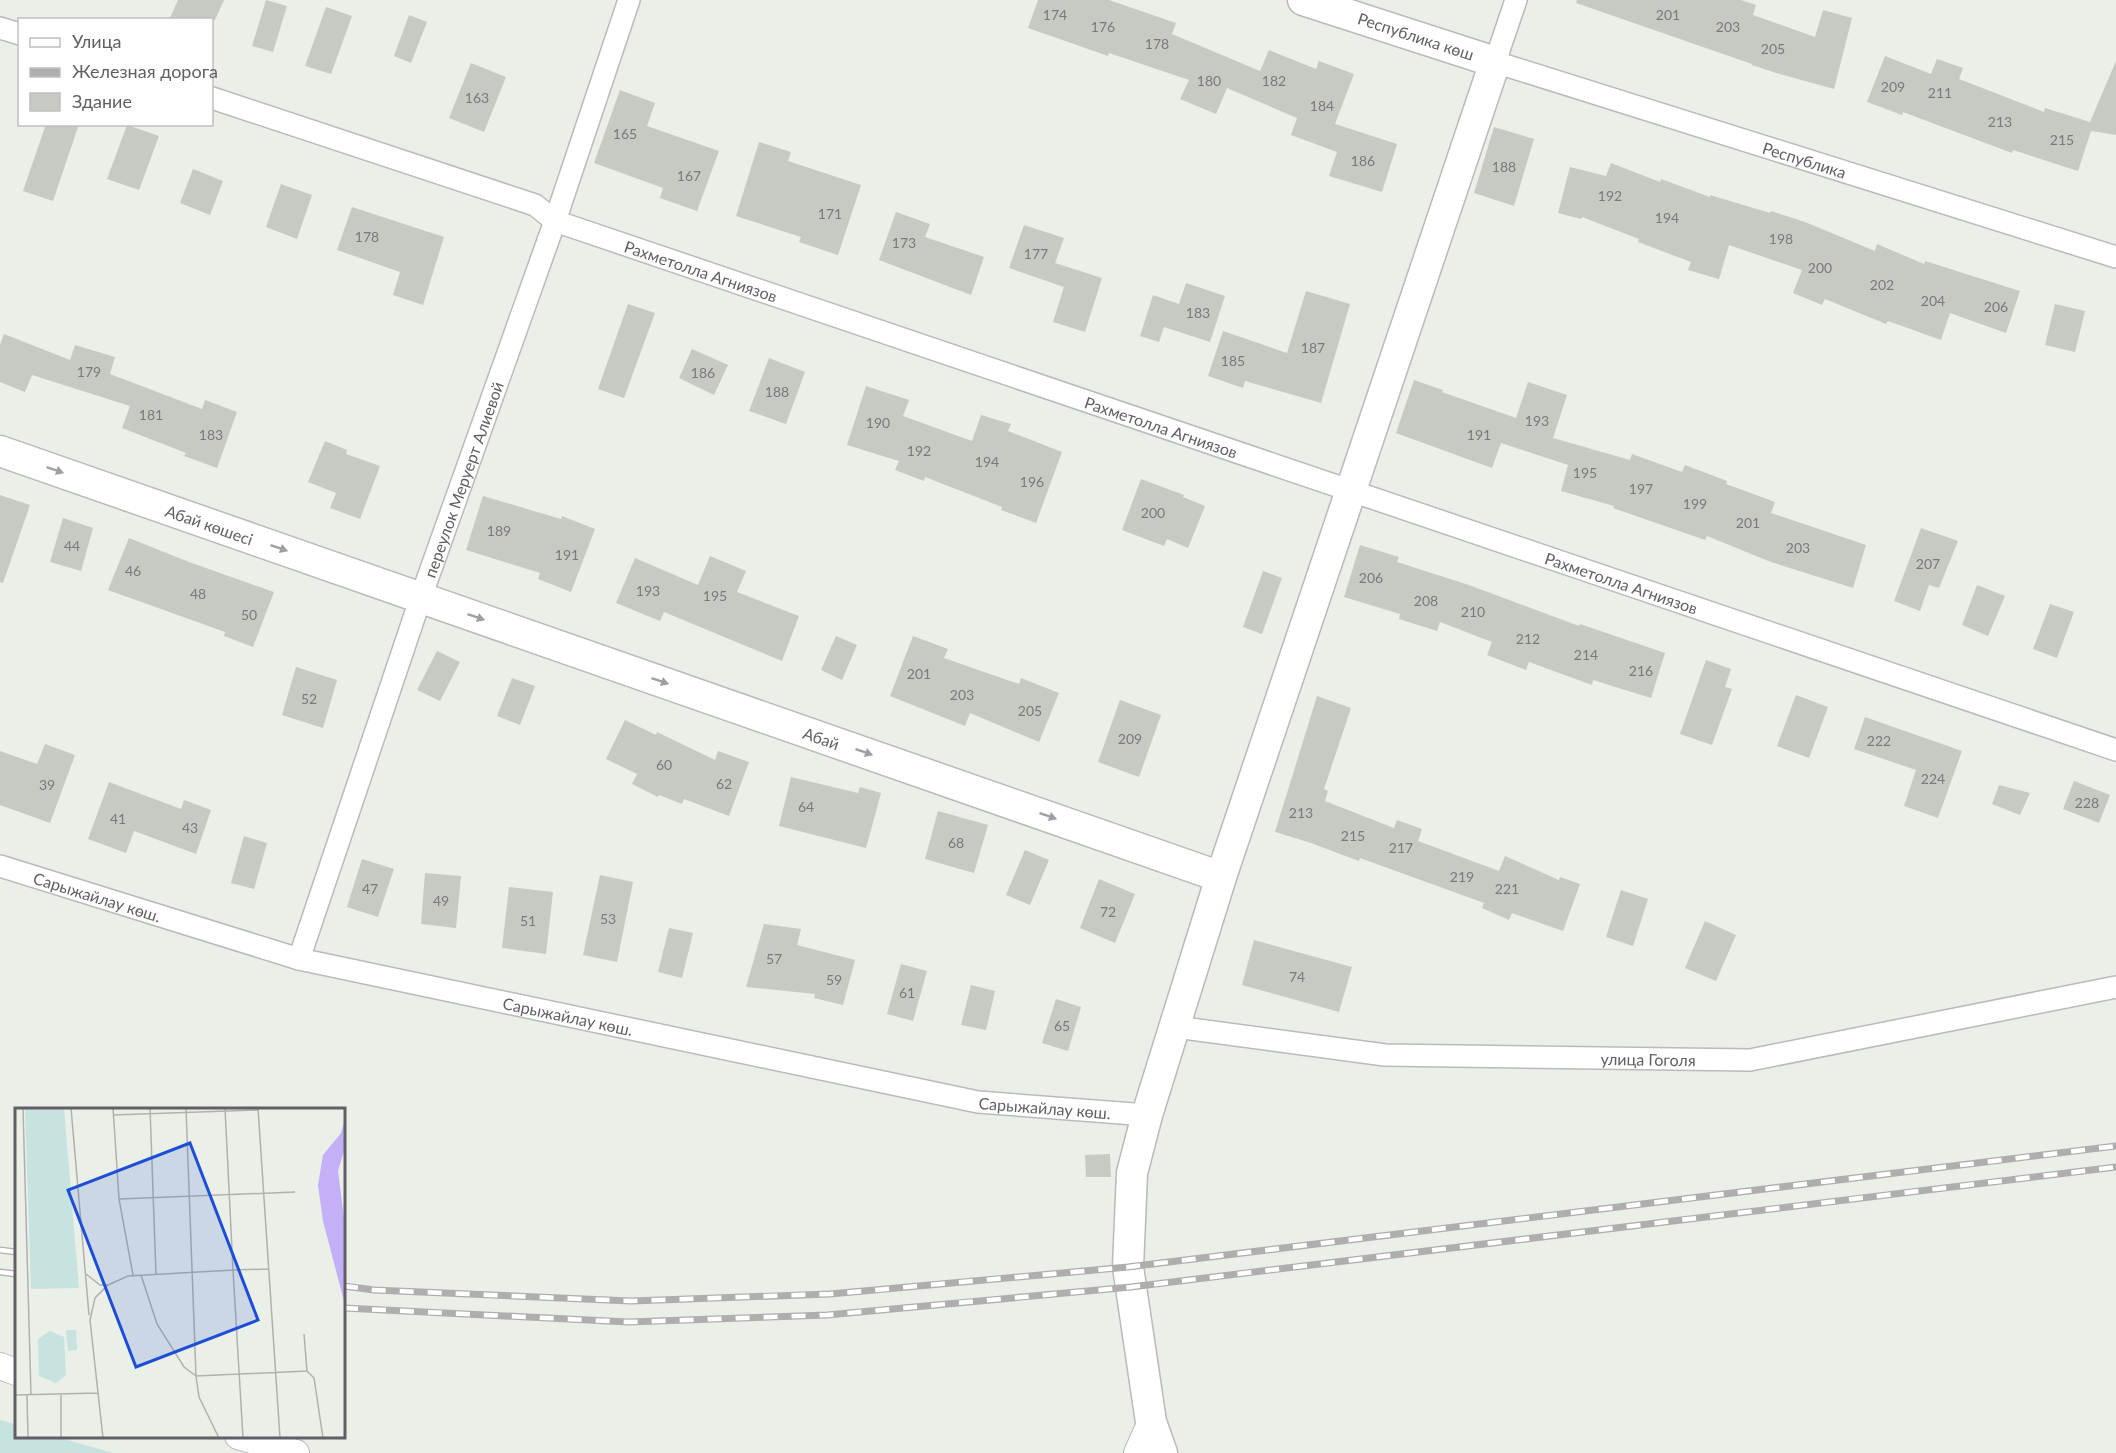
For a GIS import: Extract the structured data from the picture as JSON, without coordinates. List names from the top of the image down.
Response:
{
  "streets": {
    "main road": ["Республика көш", "Абай көшесі", "Абай"],
    "street": [
      "Республика",
      "Рахметолла Агниязов",
      "переулок Меруерт Алиевой",
      "Сарыжайлау көш.",
      "улица Гоголя"
    ]
  },
  "crossings": [
    ["Республика көш", "Республика"],
    ["Рахметолла Агниязов", "переулок Меруерт Алиевой"],
    ["переулок Меруерт Алиевой", "Абай көшесі"],
    ["переулок Меруерт Алиевой", "Абай"],
    ["переулок Меруерт Алиевой", "Сарыжайлау көш."],
    ["Абай көшесі", "Абай"]
  ],
  "one_way": ["Абай көшесі", "Абай"],
  "house_numbers": [
    "174",
    "201",
    "176",
    "203",
    "178",
    "205",
    "180",
    "182",
    "209",
    "211",
    "163",
    "184",
    "213",
    "165",
    "215",
    "186",
    "188",
    "167",
    "192",
    "171",
    "194",
    "178",
    "198",
    "173",
    "177",
    "200",
    "202",
    "204",
    "206",
    "183",
    "187",
    "185",
    "179",
    "186",
    "188",
    "181",
    "193",
    "190",
    "183",
    "191",
    "192",
    "194",
    "195",
    "196",
    "197",
    "199",
    "200",
    "201",
    "189",
    "44",
    "203",
    "191",
    "207",
    "46",
    "206",
    "193",
    "48",
    "195",
    "208",
    "210",
    "50",
    "212",
    "214",
    "216",
    "201",
    "203",
    "52",
    "205",
    "209",
    "222",
    "60",
    "224",
    "62",
    "39",
    "228",
    "64",
    "213",
    "41",
    "43",
    "215",
    "68",
    "217",
    "219",
    "47",
    "221",
    "49",
    "72",
    "53",
    "51",
    "57",
    "74",
    "59",
    "61",
    "65"
  ],
  "legend": ["Улица", "Железная дорога", "Здание"]
}
